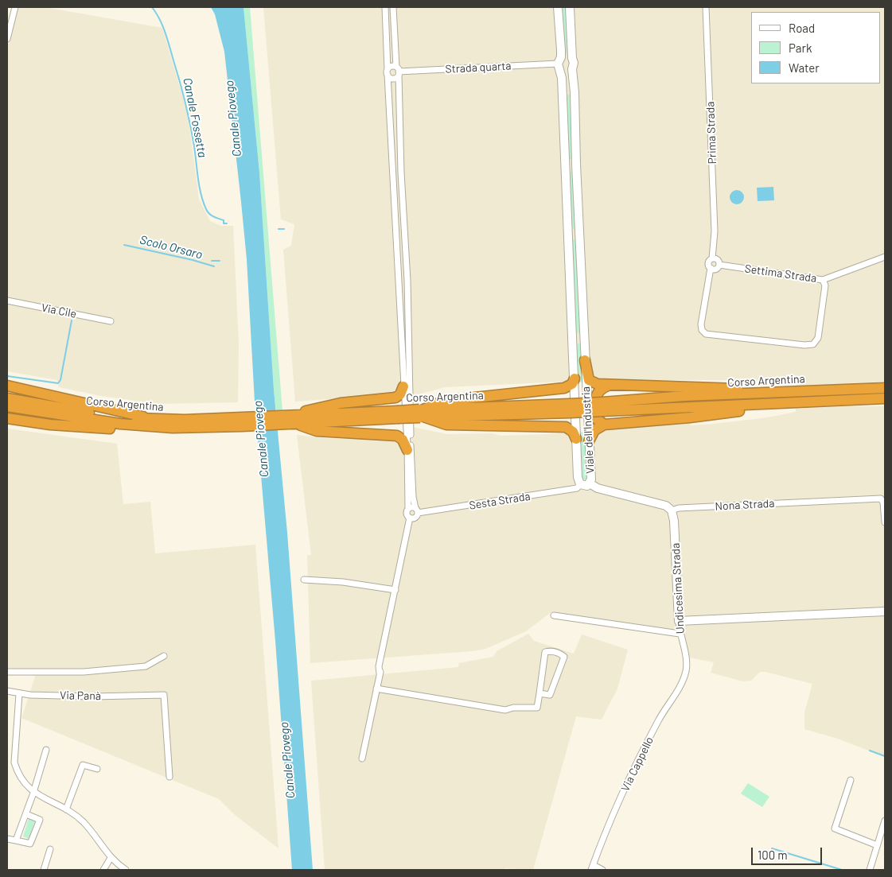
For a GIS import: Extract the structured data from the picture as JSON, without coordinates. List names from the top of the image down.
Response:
{
  "streets": {
    "highway": ["Corso Argentina"],
    "street": [
      "Strada quarta",
      "Prima Strada",
      "Settima Strada",
      "Via Cile",
      "Viale dell'Industria",
      "Sesta Strada",
      "Nona Strada",
      "Undicesima Strada",
      "Via Panà",
      "Via Cappello"
    ]
  },
  "crossings": [
    ["Strada quarta", "Viale dell'Industria"],
    ["Prima Strada", "Settima Strada"],
    ["Viale dell'Industria", "Sesta Strada"],
    ["Nona Strada", "Undicesima Strada"],
    ["Undicesima Strada", "Via Cappello"]
  ],
  "water": ["Canale Fossetta", "Canale Piovego", "Scolo Orsaro"],
  "legend": ["Road", "Park", "Water"],
  "scale_bar": "100 m"
}
